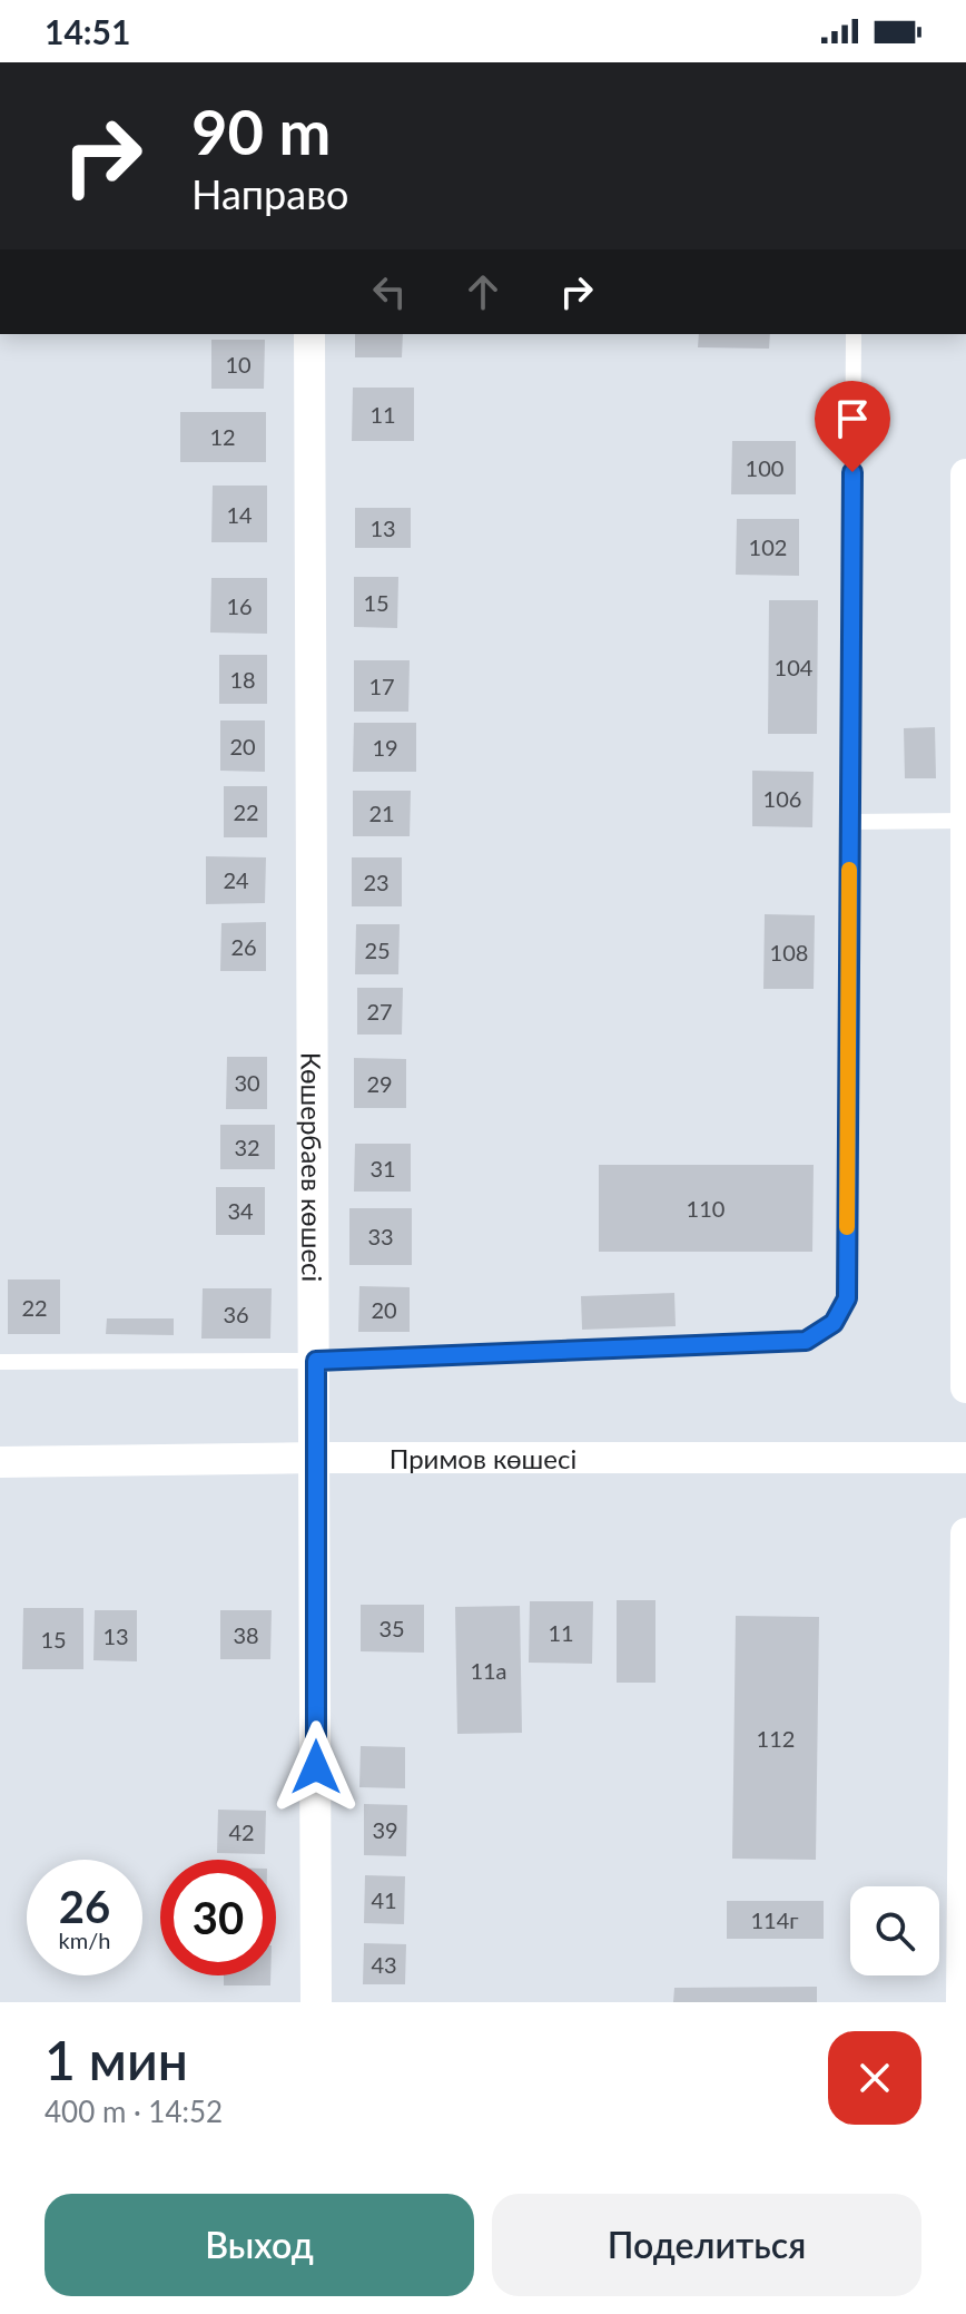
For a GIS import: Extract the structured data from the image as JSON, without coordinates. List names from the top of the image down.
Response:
{
  "streets": {
    "street": ["Көшербаев көшесі", "Примов көшесі"]
  },
  "crossings": [
    ["Көшербаев көшесі", "Примов көшесі"]
  ],
  "house_numbers": [
    "10",
    "11",
    "12",
    "100",
    "14",
    "13",
    "102",
    "15",
    "16",
    "104",
    "18",
    "17",
    "20",
    "19",
    "106",
    "22",
    "21",
    "24",
    "23",
    "26",
    "25",
    "108",
    "27",
    "30",
    "29",
    "32",
    "31",
    "110",
    "34",
    "33",
    "22",
    "20",
    "36",
    "35",
    "11",
    "38",
    "13",
    "15",
    "11а",
    "112",
    "39",
    "42",
    "41",
    "114г",
    "43"
  ],
  "page": {
    "status": "14:51",
    "turn": ["90 m", "Направо"],
    "speed": "26 km/h",
    "limit": "30",
    "heading": ["1 мин", "400 m · 14:52"],
    "buttons": ["Выход", "Поделиться"]
  }
}
